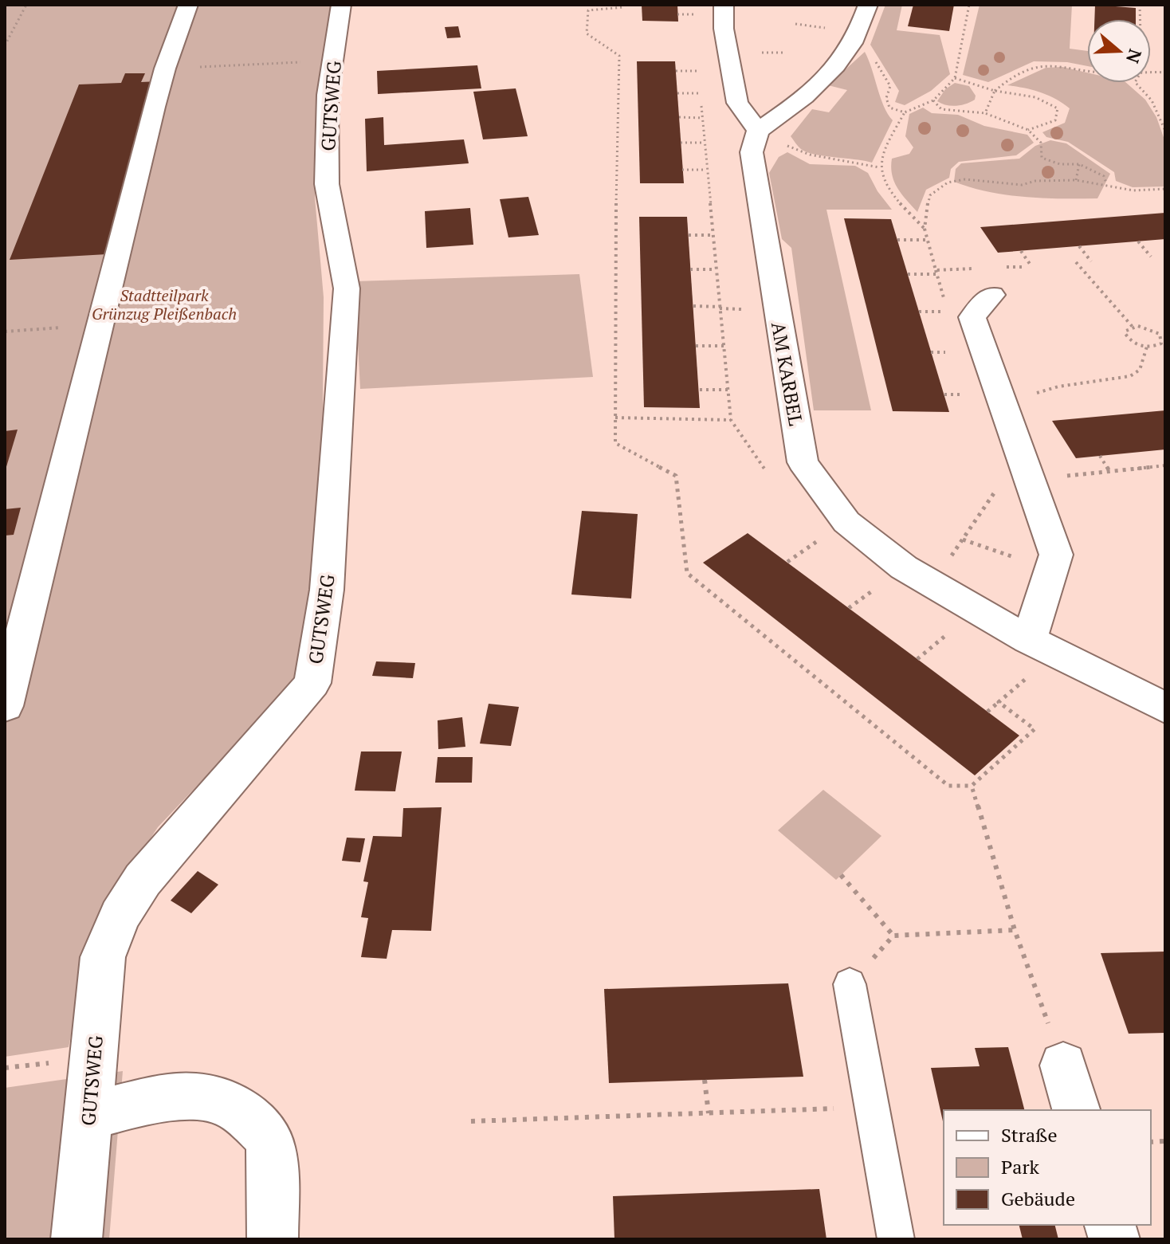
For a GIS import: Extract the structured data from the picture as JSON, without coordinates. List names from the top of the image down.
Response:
{
  "streets": {
    "street": ["GUTSWEG", "AM KARBEL"]
  },
  "parks": ["Stadtteilpark Grünzug Pleißenbach"],
  "legend": ["Straße", "Park", "Gebäude"],
  "north": "right"
}
